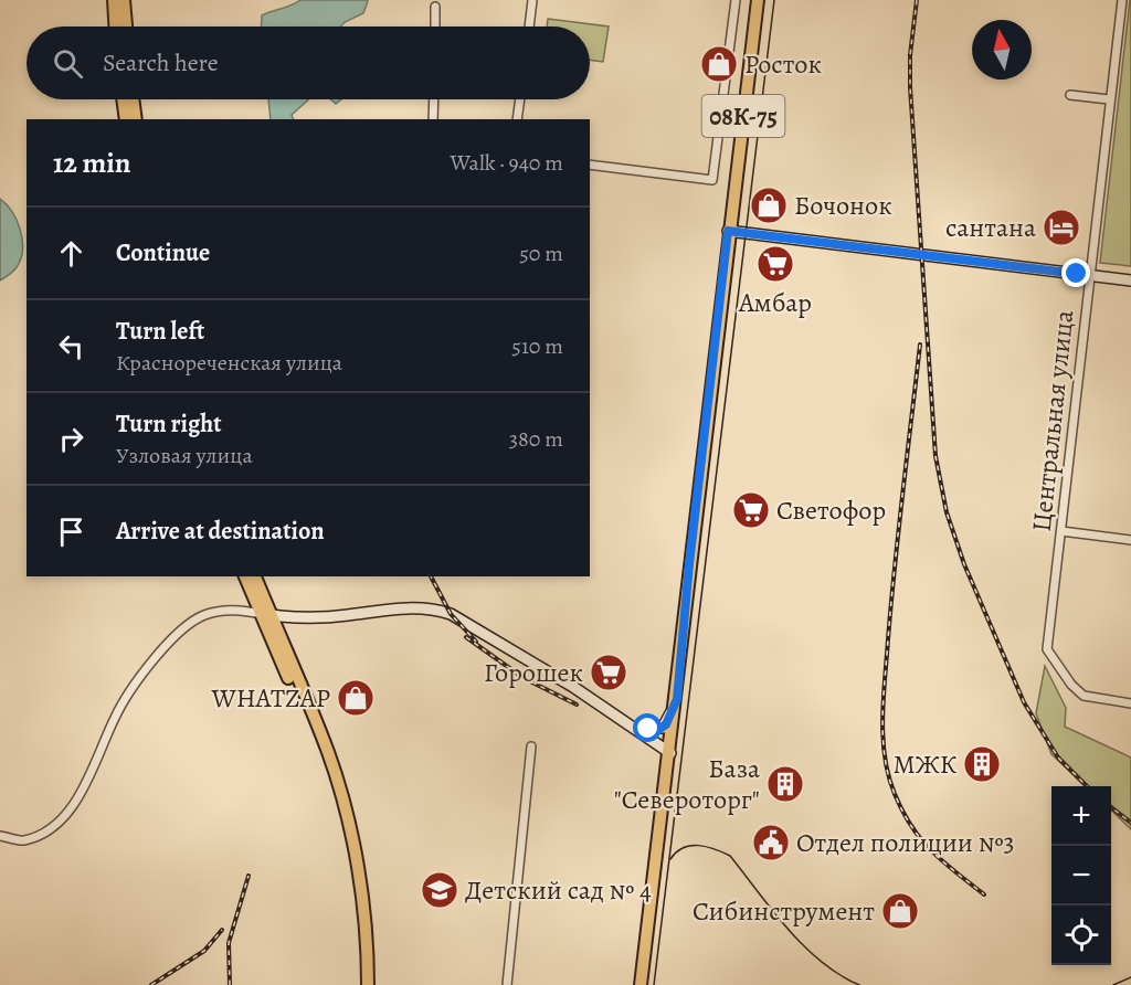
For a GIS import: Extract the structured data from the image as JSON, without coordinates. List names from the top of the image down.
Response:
{
  "streets": {
    "main road": ["08К-75"],
    "street": ["Центральная улица"]
  },
  "places": {
    "shop": [
      "Росток",
      "Бочонок",
      "WHATZAP",
      "Сибинструмент"
    ],
    "hotel": ["сантана"],
    "supermarket": ["Амбар", "Светофор", "Горошек"],
    "building": ["МЖК", "База \"Североторг\""],
    "public building": ["Отдел полиции №3"],
    "school or university": ["Детский сад № 4"]
  },
  "north": "top",
  "page": {
    "search": "Search here",
    "heading": ["12 min", "Walk · 940 m"],
    "list": [
      ["Continue", "50 m"],
      ["Turn left", "Краснореченская улица", "510 m"],
      ["Turn right", "Узловая улица", "380 m"],
      "Arrive at destination"
    ],
    "map_buttons": ["+", "−"]
  }
}
